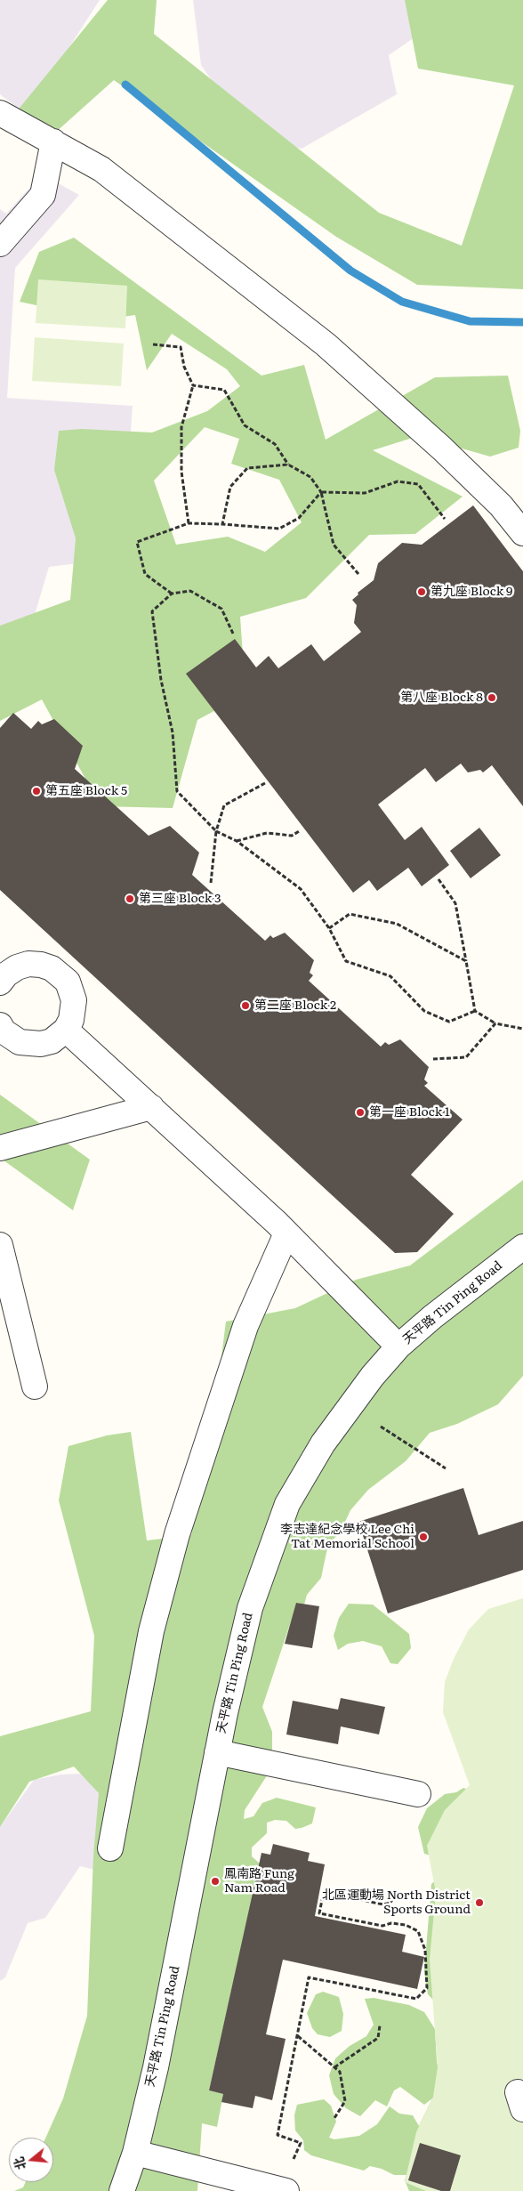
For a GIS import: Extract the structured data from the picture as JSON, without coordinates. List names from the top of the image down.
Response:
{
  "streets": {
    "street": ["天平路 Tin Ping Road"]
  },
  "places": [
    "第九座 Block 9",
    "第八座 Block 8",
    "第五座 Block 5",
    "第三座 Block 3",
    "第二座 Block 2",
    "第一座 Block 1",
    "李志達紀念學校 Lee Chi Tat Memorial School",
    "鳳南路 Fung Nam Road",
    "北區運動場 North District Sports Ground"
  ],
  "north": "left"
}
